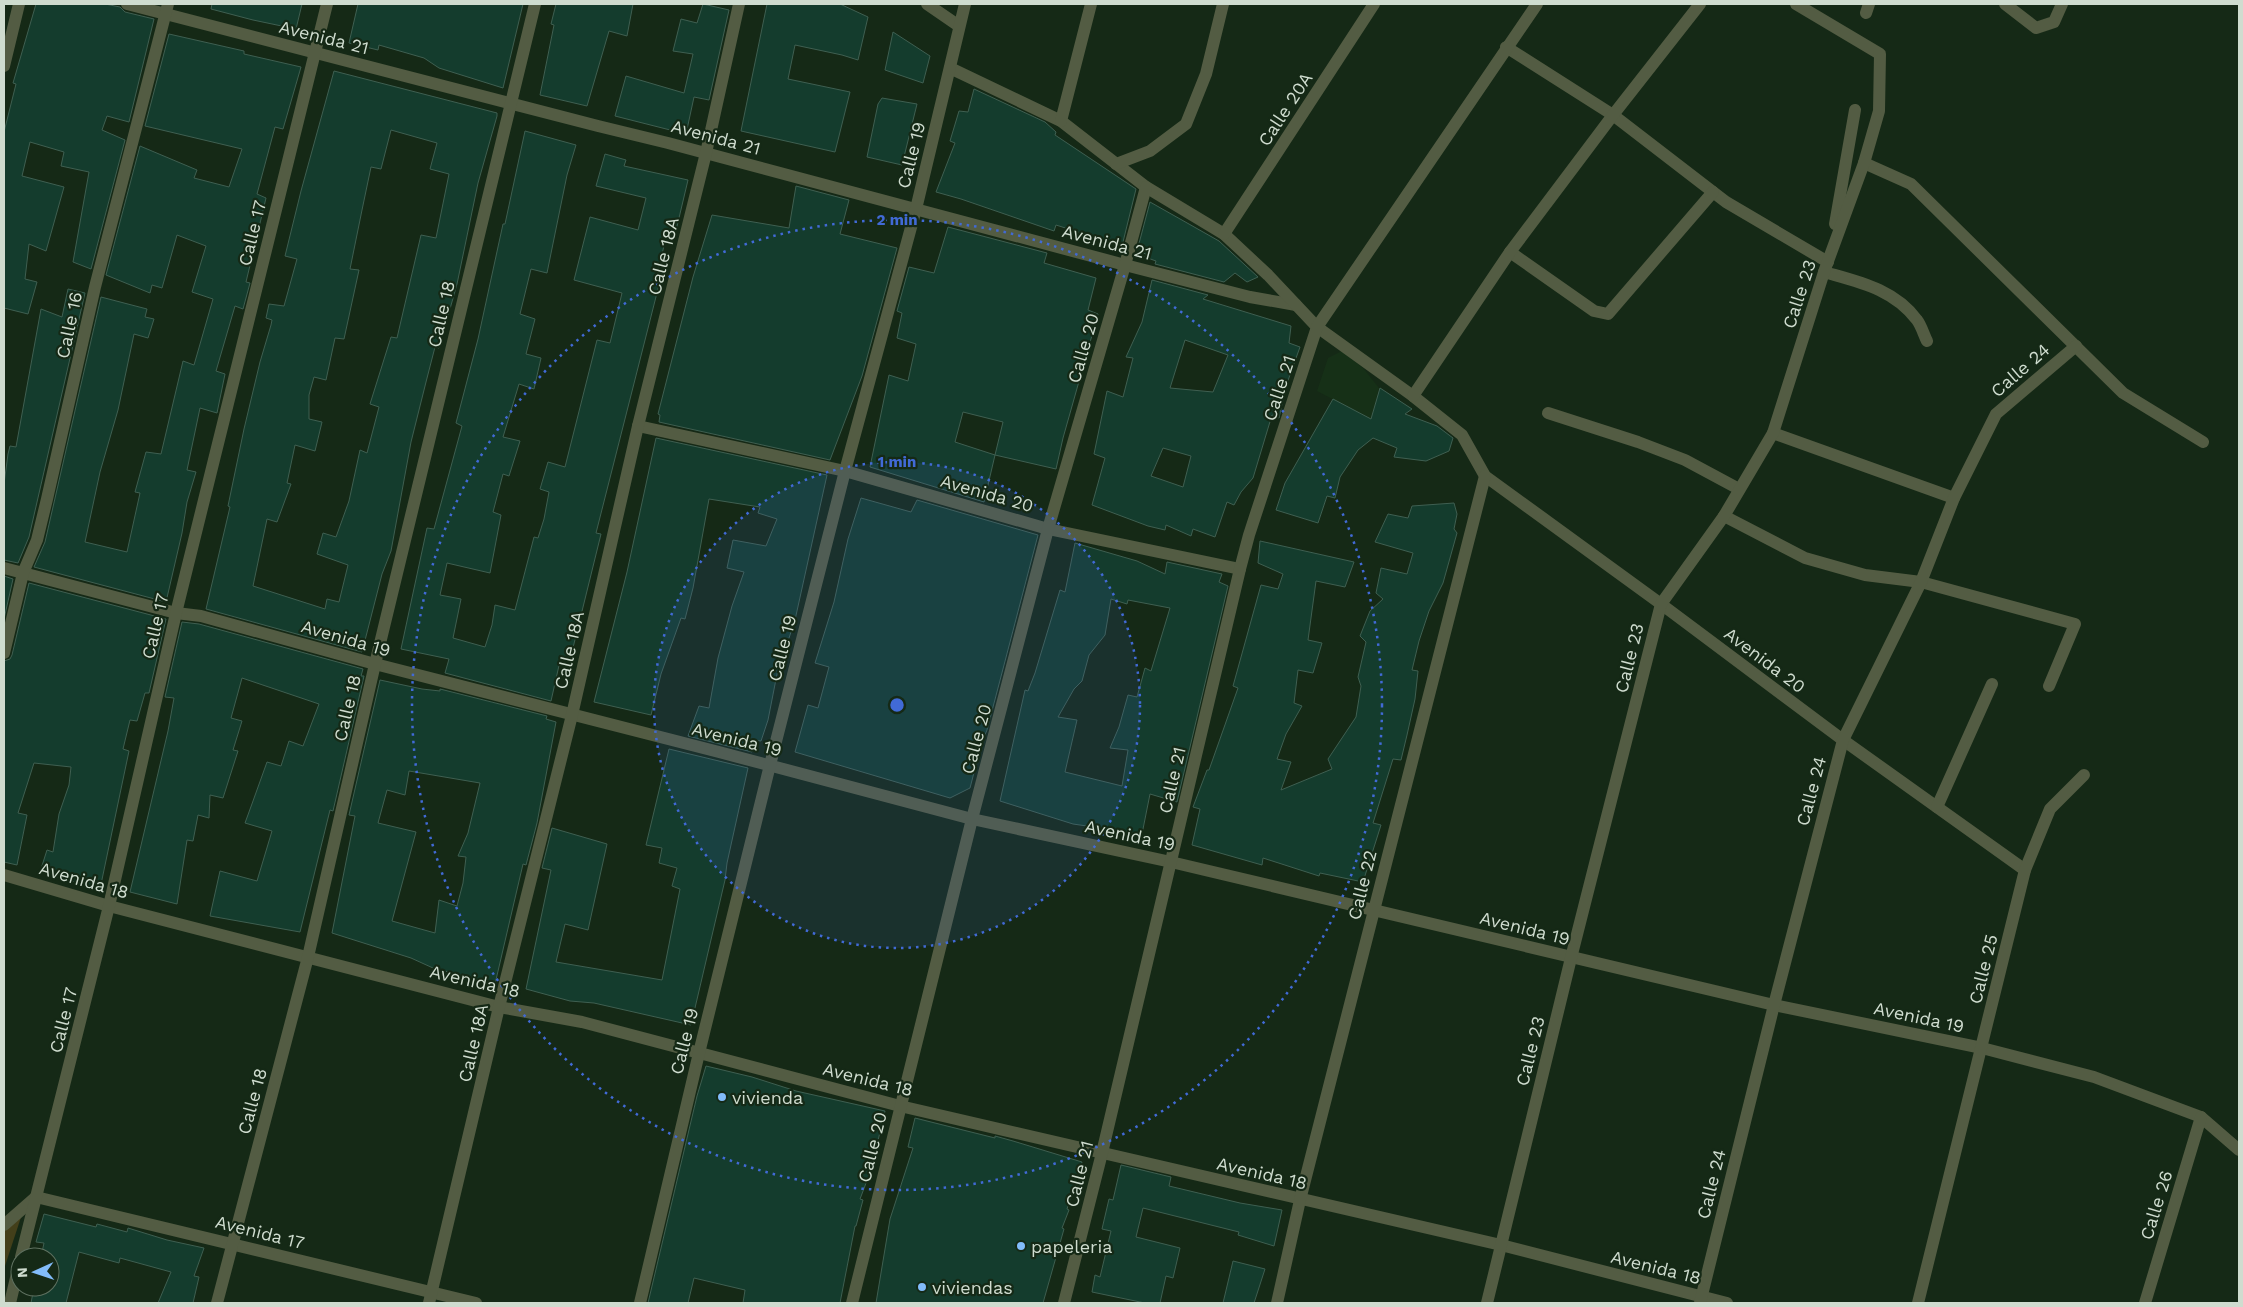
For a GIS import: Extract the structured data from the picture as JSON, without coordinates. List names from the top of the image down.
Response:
{
  "streets": {
    "street": [
      "Avenida 21",
      "Calle 20A",
      "Calle 19",
      "Calle 17",
      "Calle 18A",
      "Calle 23",
      "Calle 18",
      "Calle 16",
      "Calle 20",
      "Calle 24",
      "Calle 21",
      "Avenida 20",
      "Avenida 19",
      "Avenida 18",
      "Calle 22",
      "Calle 25",
      "Calle 26",
      "Avenida 17"
    ]
  },
  "crossings": [
    ["Avenida 21", "Calle 19"],
    ["Avenida 21", "Calle 17"],
    ["Avenida 21", "Calle 18A"],
    ["Avenida 21", "Calle 18"],
    ["Avenida 21", "Calle 16"],
    ["Avenida 21", "Calle 20"],
    ["Calle 19", "Avenida 20"],
    ["Calle 19", "Avenida 19"],
    ["Calle 19", "Avenida 18"],
    ["Calle 17", "Avenida 19"],
    ["Calle 17", "Avenida 18"],
    ["Calle 17", "Avenida 17"],
    ["Calle 18A", "Avenida 20"],
    ["Calle 18A", "Avenida 19"],
    ["Calle 18A", "Avenida 18"],
    ["Calle 18A", "Avenida 17"],
    ["Calle 23", "Avenida 20"],
    ["Calle 23", "Avenida 19"],
    ["Calle 23", "Avenida 18"],
    ["Calle 18", "Avenida 19"],
    ["Calle 18", "Avenida 18"],
    ["Calle 18", "Avenida 17"],
    ["Calle 16", "Avenida 19"],
    ["Calle 20", "Avenida 20"],
    ["Calle 20", "Avenida 19"],
    ["Calle 20", "Avenida 18"],
    ["Calle 24", "Avenida 20"],
    ["Calle 24", "Avenida 19"],
    ["Calle 24", "Avenida 18"],
    ["Calle 21", "Avenida 20"],
    ["Calle 21", "Avenida 19"],
    ["Calle 21", "Avenida 18"],
    ["Avenida 20", "Calle 22"],
    ["Avenida 20", "Calle 25"],
    ["Avenida 19", "Calle 22"],
    ["Avenida 19", "Calle 25"],
    ["Avenida 19", "Calle 26"],
    ["Avenida 18", "Calle 22"]
  ],
  "places": ["vivienda", "papeleria", "viviendas"],
  "north": "left",
  "rings": ["2 min", "1 min"]
}
